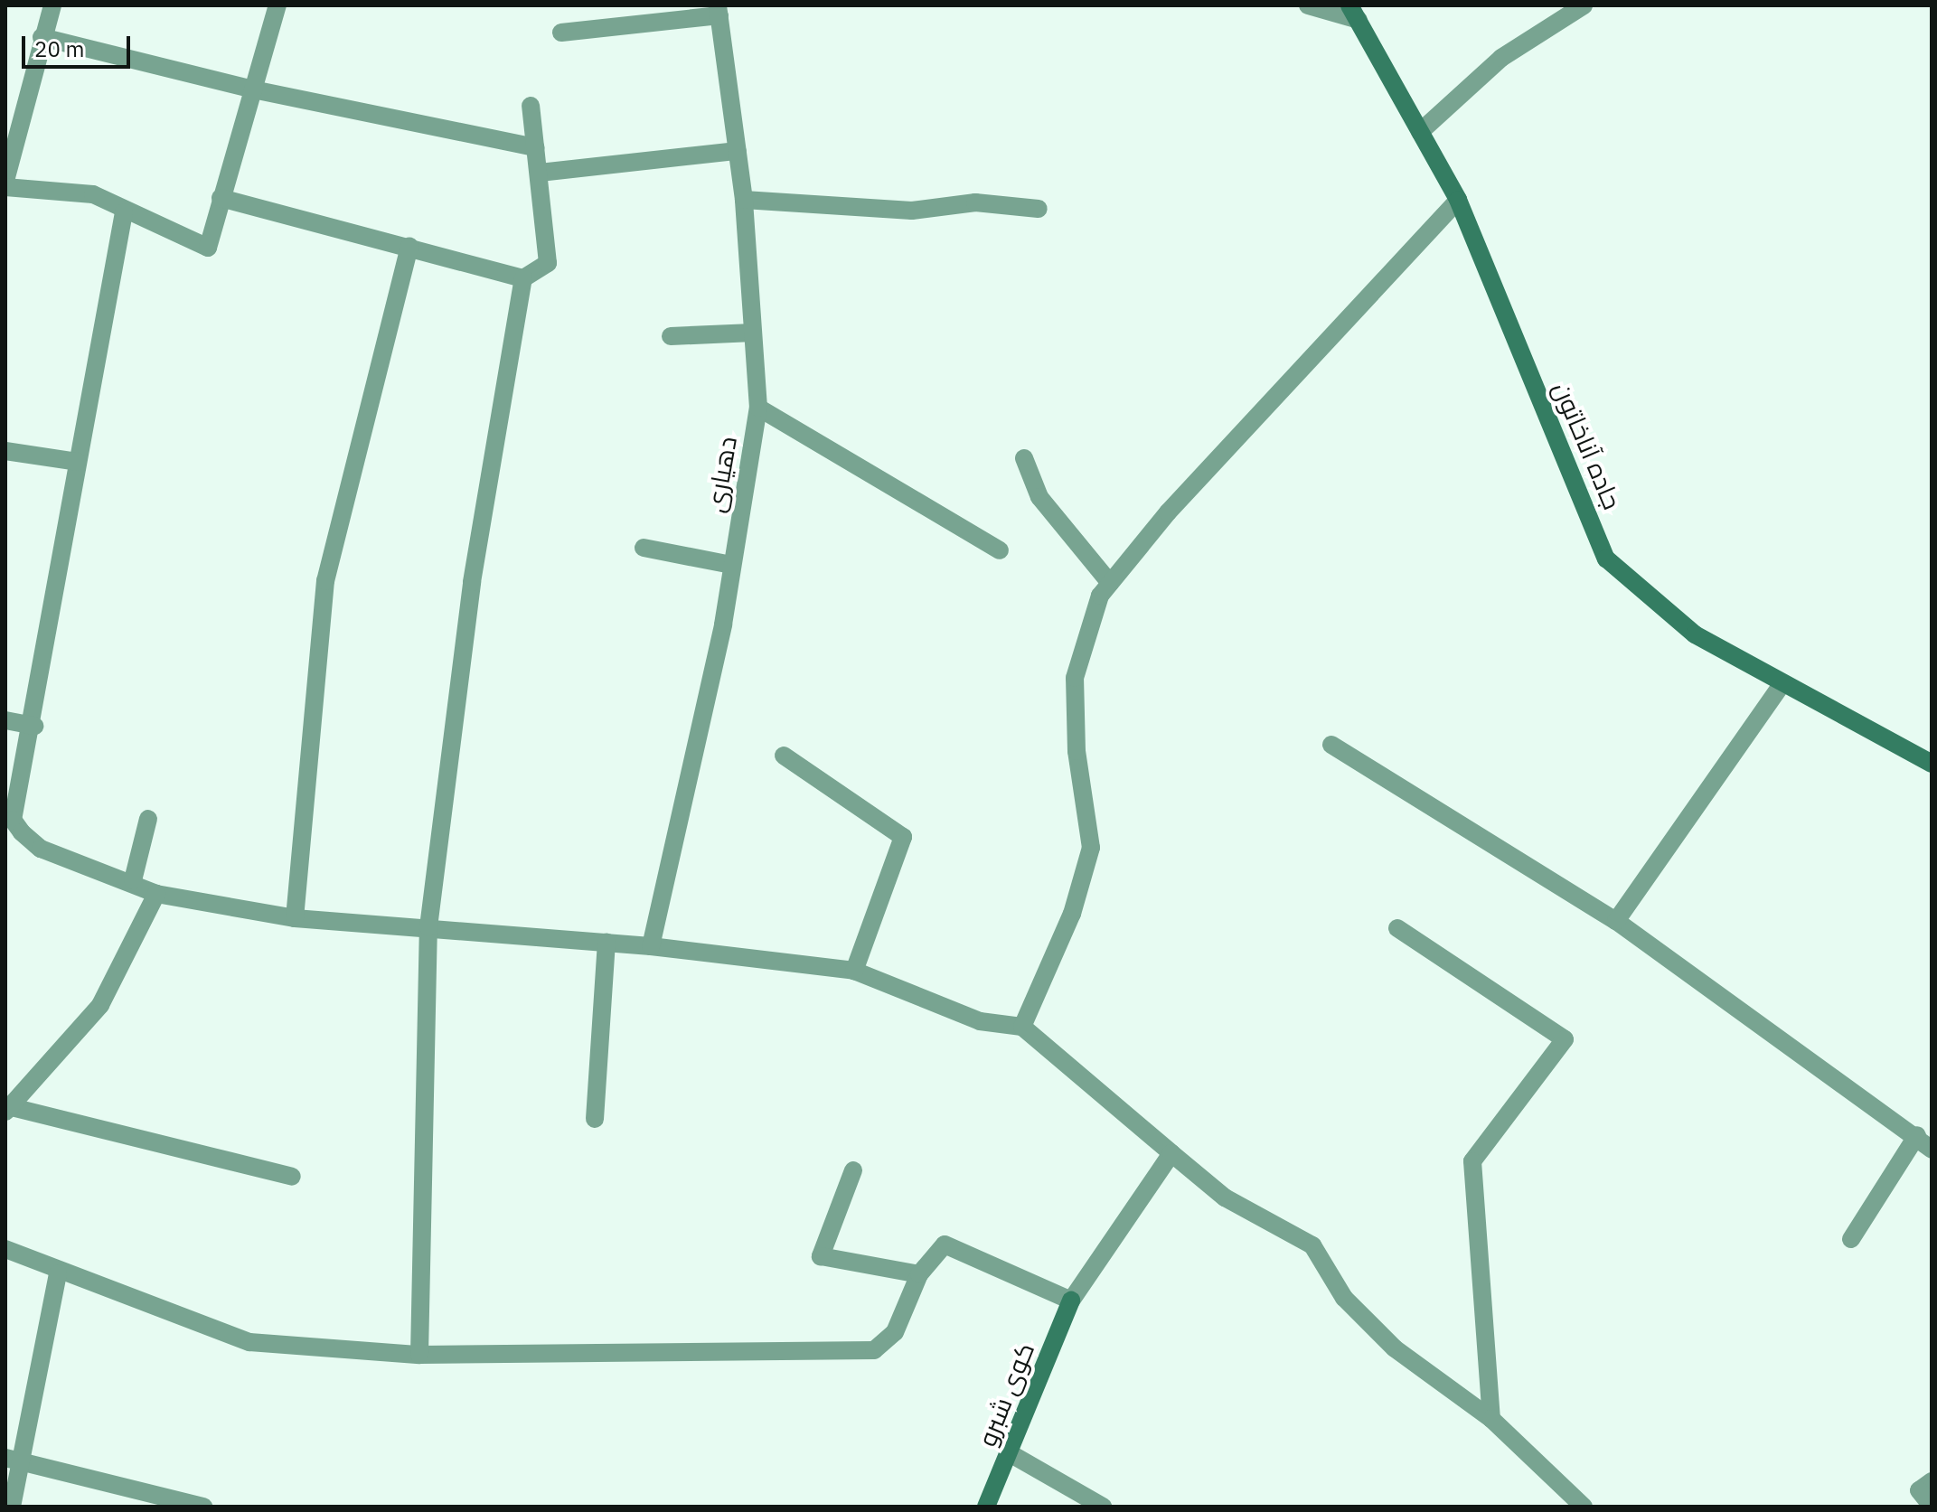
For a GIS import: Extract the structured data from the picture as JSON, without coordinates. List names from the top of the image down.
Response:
{
  "streets": {
    "street": ["جاده آناخاتون", "دهیاری", "کوی شبرو"]
  },
  "scale_bar": "20 m"
}
